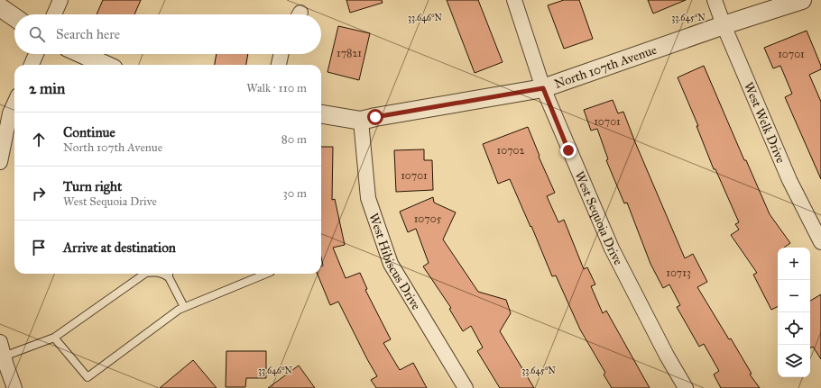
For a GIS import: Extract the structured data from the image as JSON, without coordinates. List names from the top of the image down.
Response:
{
  "streets": {
    "street": [
      "North 107th Avenue",
      "West Welk Drive",
      "West Sequoia Drive",
      "West Hibiscus Drive"
    ]
  },
  "crossings": [
    ["North 107th Avenue", "West Welk Drive"],
    ["North 107th Avenue", "West Sequoia Drive"],
    ["North 107th Avenue", "West Hibiscus Drive"]
  ],
  "house_numbers": [
    "17821",
    "10701",
    "10701",
    "10702",
    "10701",
    "10705",
    "10713"
  ],
  "page": {
    "search": "Search here",
    "heading": ["2 min", "Walk · 110 m"],
    "list": [
      ["Continue", "North 107th Avenue", "80 m"],
      ["Turn right", "West Sequoia Drive", "30 m"],
      "Arrive at destination"
    ],
    "map_buttons": ["+", "−"]
  },
  "coordinates": ["33.646°N", "33.645°N"]
}
